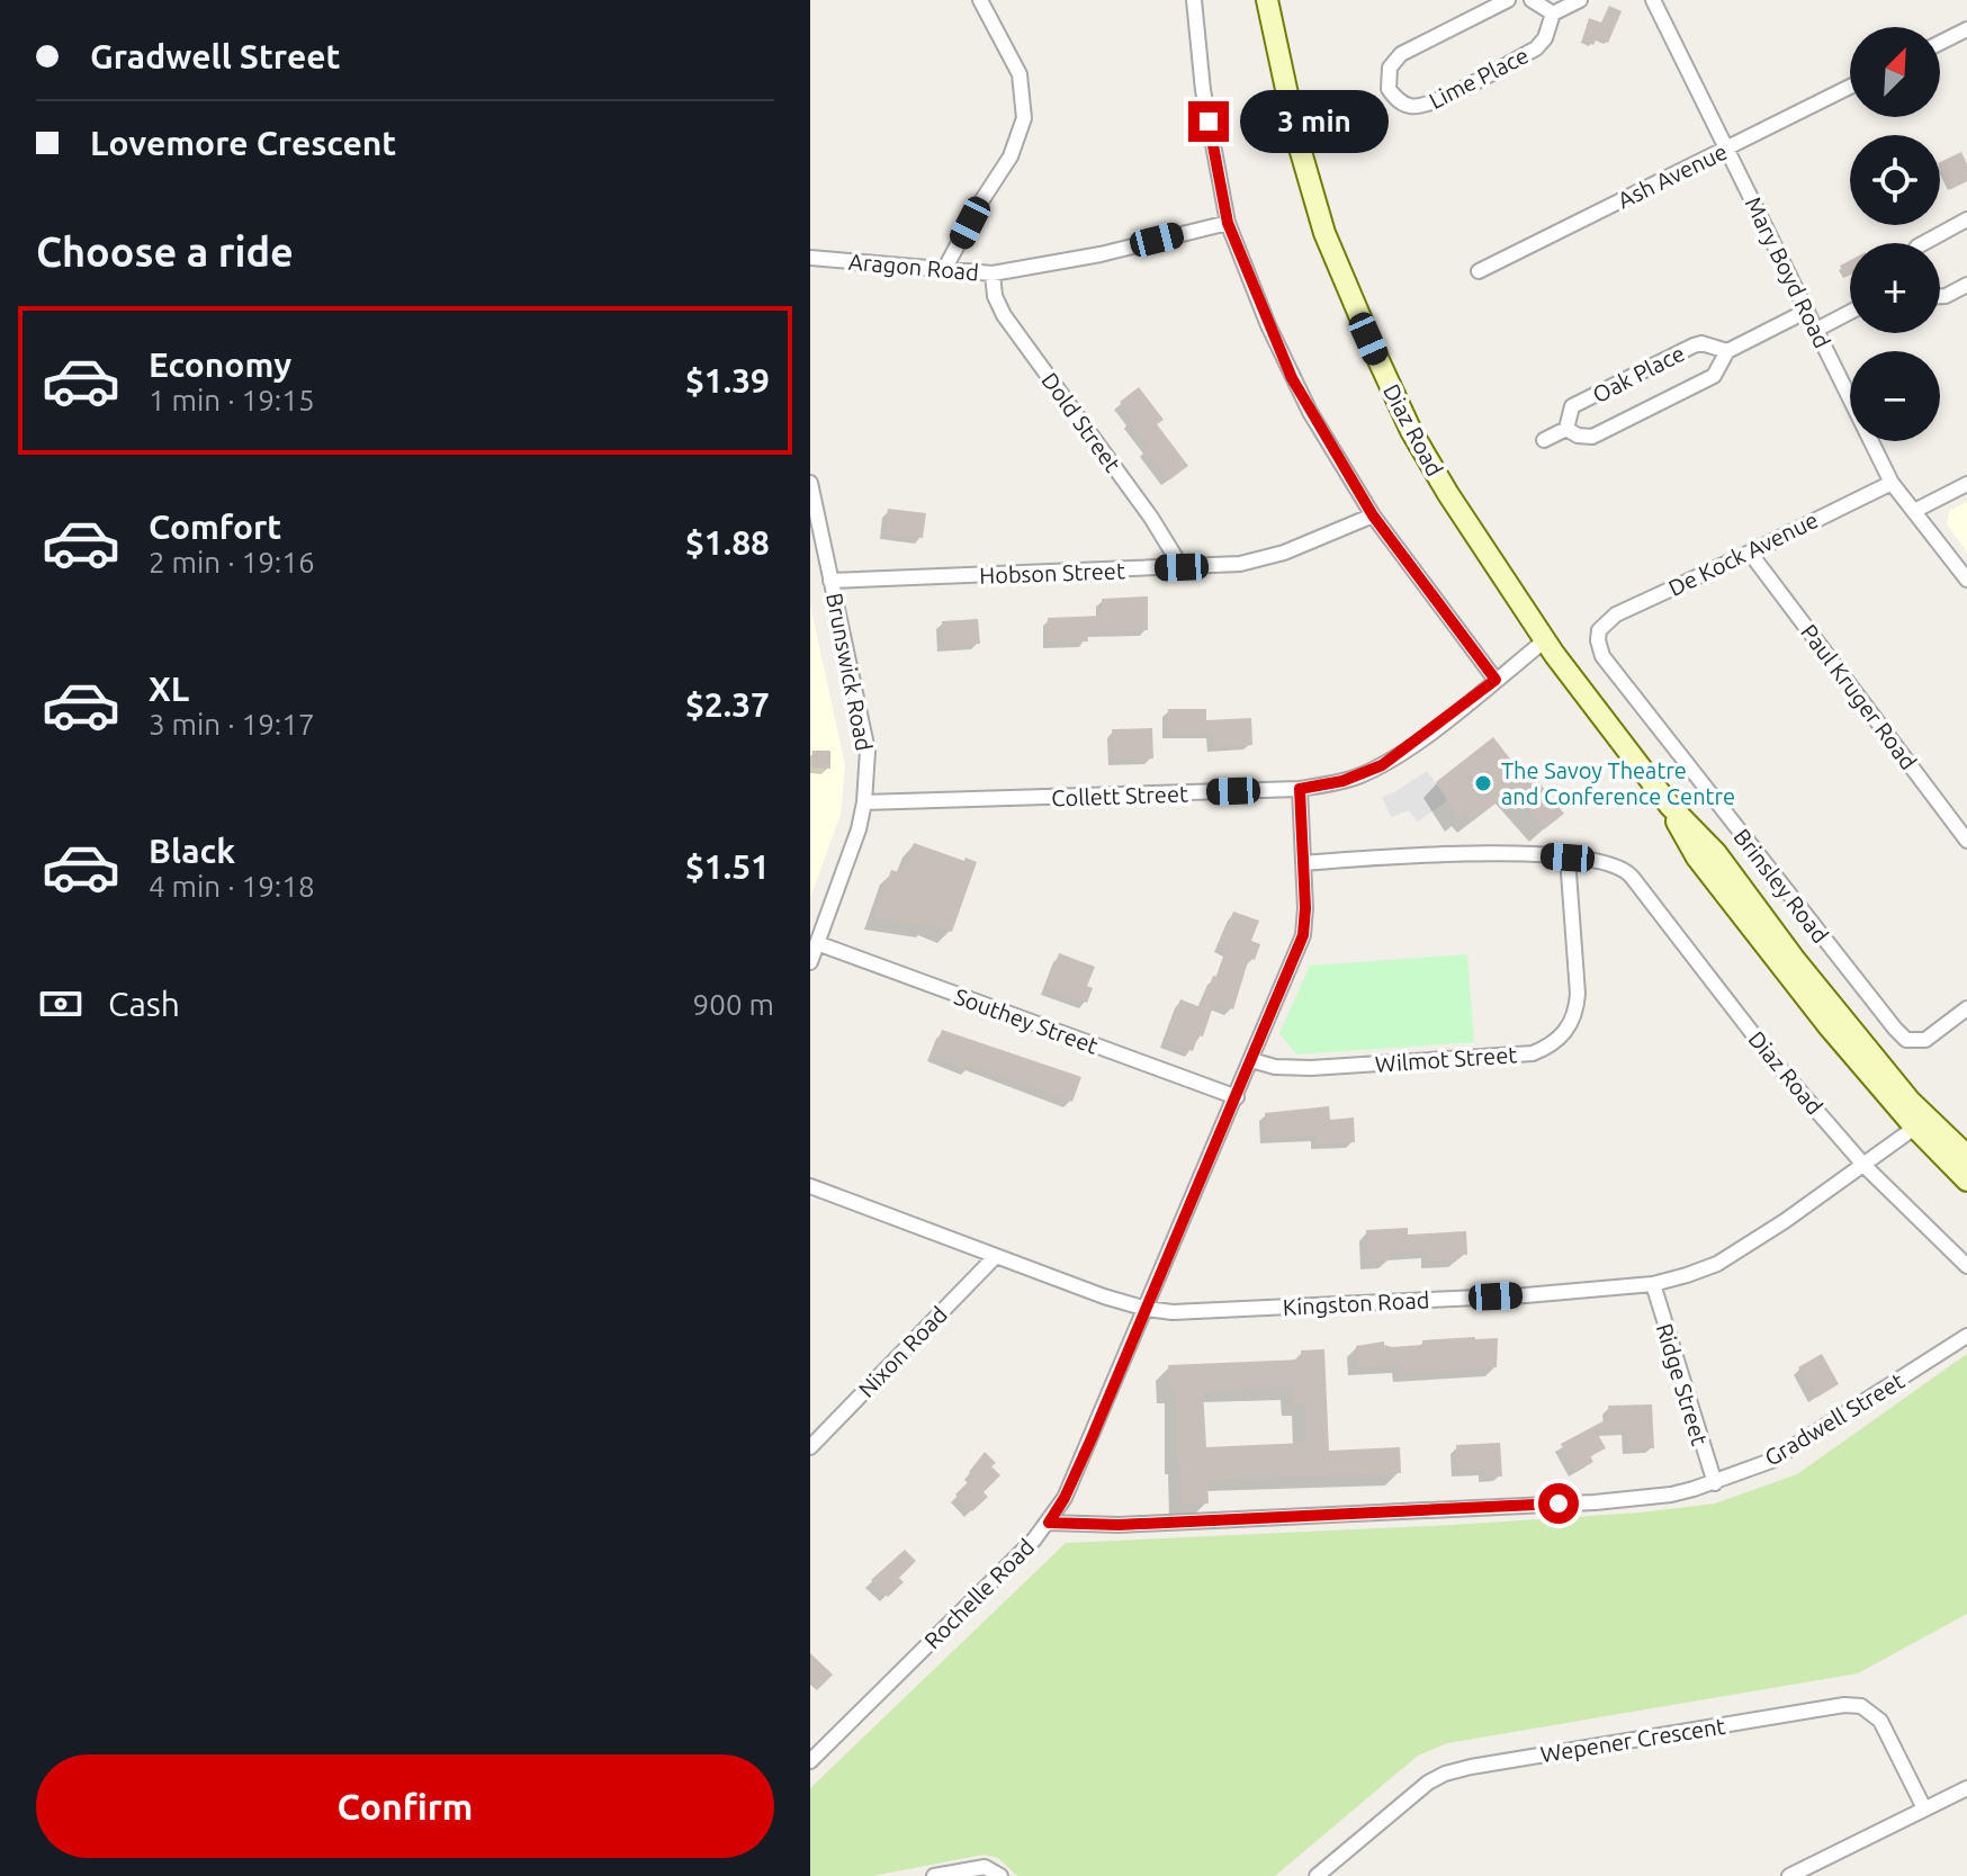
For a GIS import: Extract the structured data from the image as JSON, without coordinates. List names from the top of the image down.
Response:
{
  "streets": {
    "street": [
      "Lime Place",
      "Ash Avenue",
      "Aragon Road",
      "Mary Boyd Road",
      "Oak Place",
      "Dold Street",
      "Diaz Road",
      "De Kock Avenue",
      "Hobson Street",
      "Brunswick Road",
      "Paul Kruger Road",
      "Collett Street",
      "Brinsley Road",
      "Southey Street",
      "Wilmot Street",
      "Kingston Road",
      "Nixon Road",
      "Ridge Street",
      "Gradwell Street",
      "Rochelle Road",
      "Wepener Crescent"
    ]
  },
  "crossings": [
    ["Ash Avenue", "Mary Boyd Road"],
    ["Aragon Road", "Dold Street"],
    ["Mary Boyd Road", "Oak Place"],
    ["Mary Boyd Road", "De Kock Avenue"],
    ["Dold Street", "Hobson Street"],
    ["Diaz Road", "Collett Street"],
    ["Diaz Road", "Wilmot Street"],
    ["Diaz Road", "Kingston Road"],
    ["De Kock Avenue", "Paul Kruger Road"],
    ["De Kock Avenue", "Brinsley Road"],
    ["Hobson Street", "Brunswick Road"],
    ["Brunswick Road", "Collett Street"],
    ["Brunswick Road", "Southey Street"],
    ["Collett Street", "Rochelle Road"],
    ["Southey Street", "Rochelle Road"],
    ["Wilmot Street", "Rochelle Road"],
    ["Kingston Road", "Nixon Road"],
    ["Kingston Road", "Ridge Street"],
    ["Kingston Road", "Rochelle Road"],
    ["Ridge Street", "Gradwell Street"],
    ["Gradwell Street", "Rochelle Road"]
  ],
  "places": ["The Savoy Theatre and Conference Centre"],
  "north": "top right",
  "page": {
    "banner": ["Gradwell Street", "Lovemore Crescent"],
    "map_buttons": ["+", "−"],
    "bubble": "3 min",
    "heading": "Choose a ride",
    "list": [
      {
        "name": "Economy",
        "note": "1 min · 19:15",
        "value": "$1.39"
      },
      {
        "name": "Comfort",
        "note": "2 min · 19:16",
        "value": "$1.88"
      },
      {
        "name": "XL",
        "note": "3 min · 19:17",
        "value": "$2.37"
      },
      {
        "name": "Black",
        "note": "4 min · 19:18",
        "value": "$1.51"
      }
    ],
    "pay": ["Cash", "900 m"],
    "buttons": "Confirm"
  }
}
